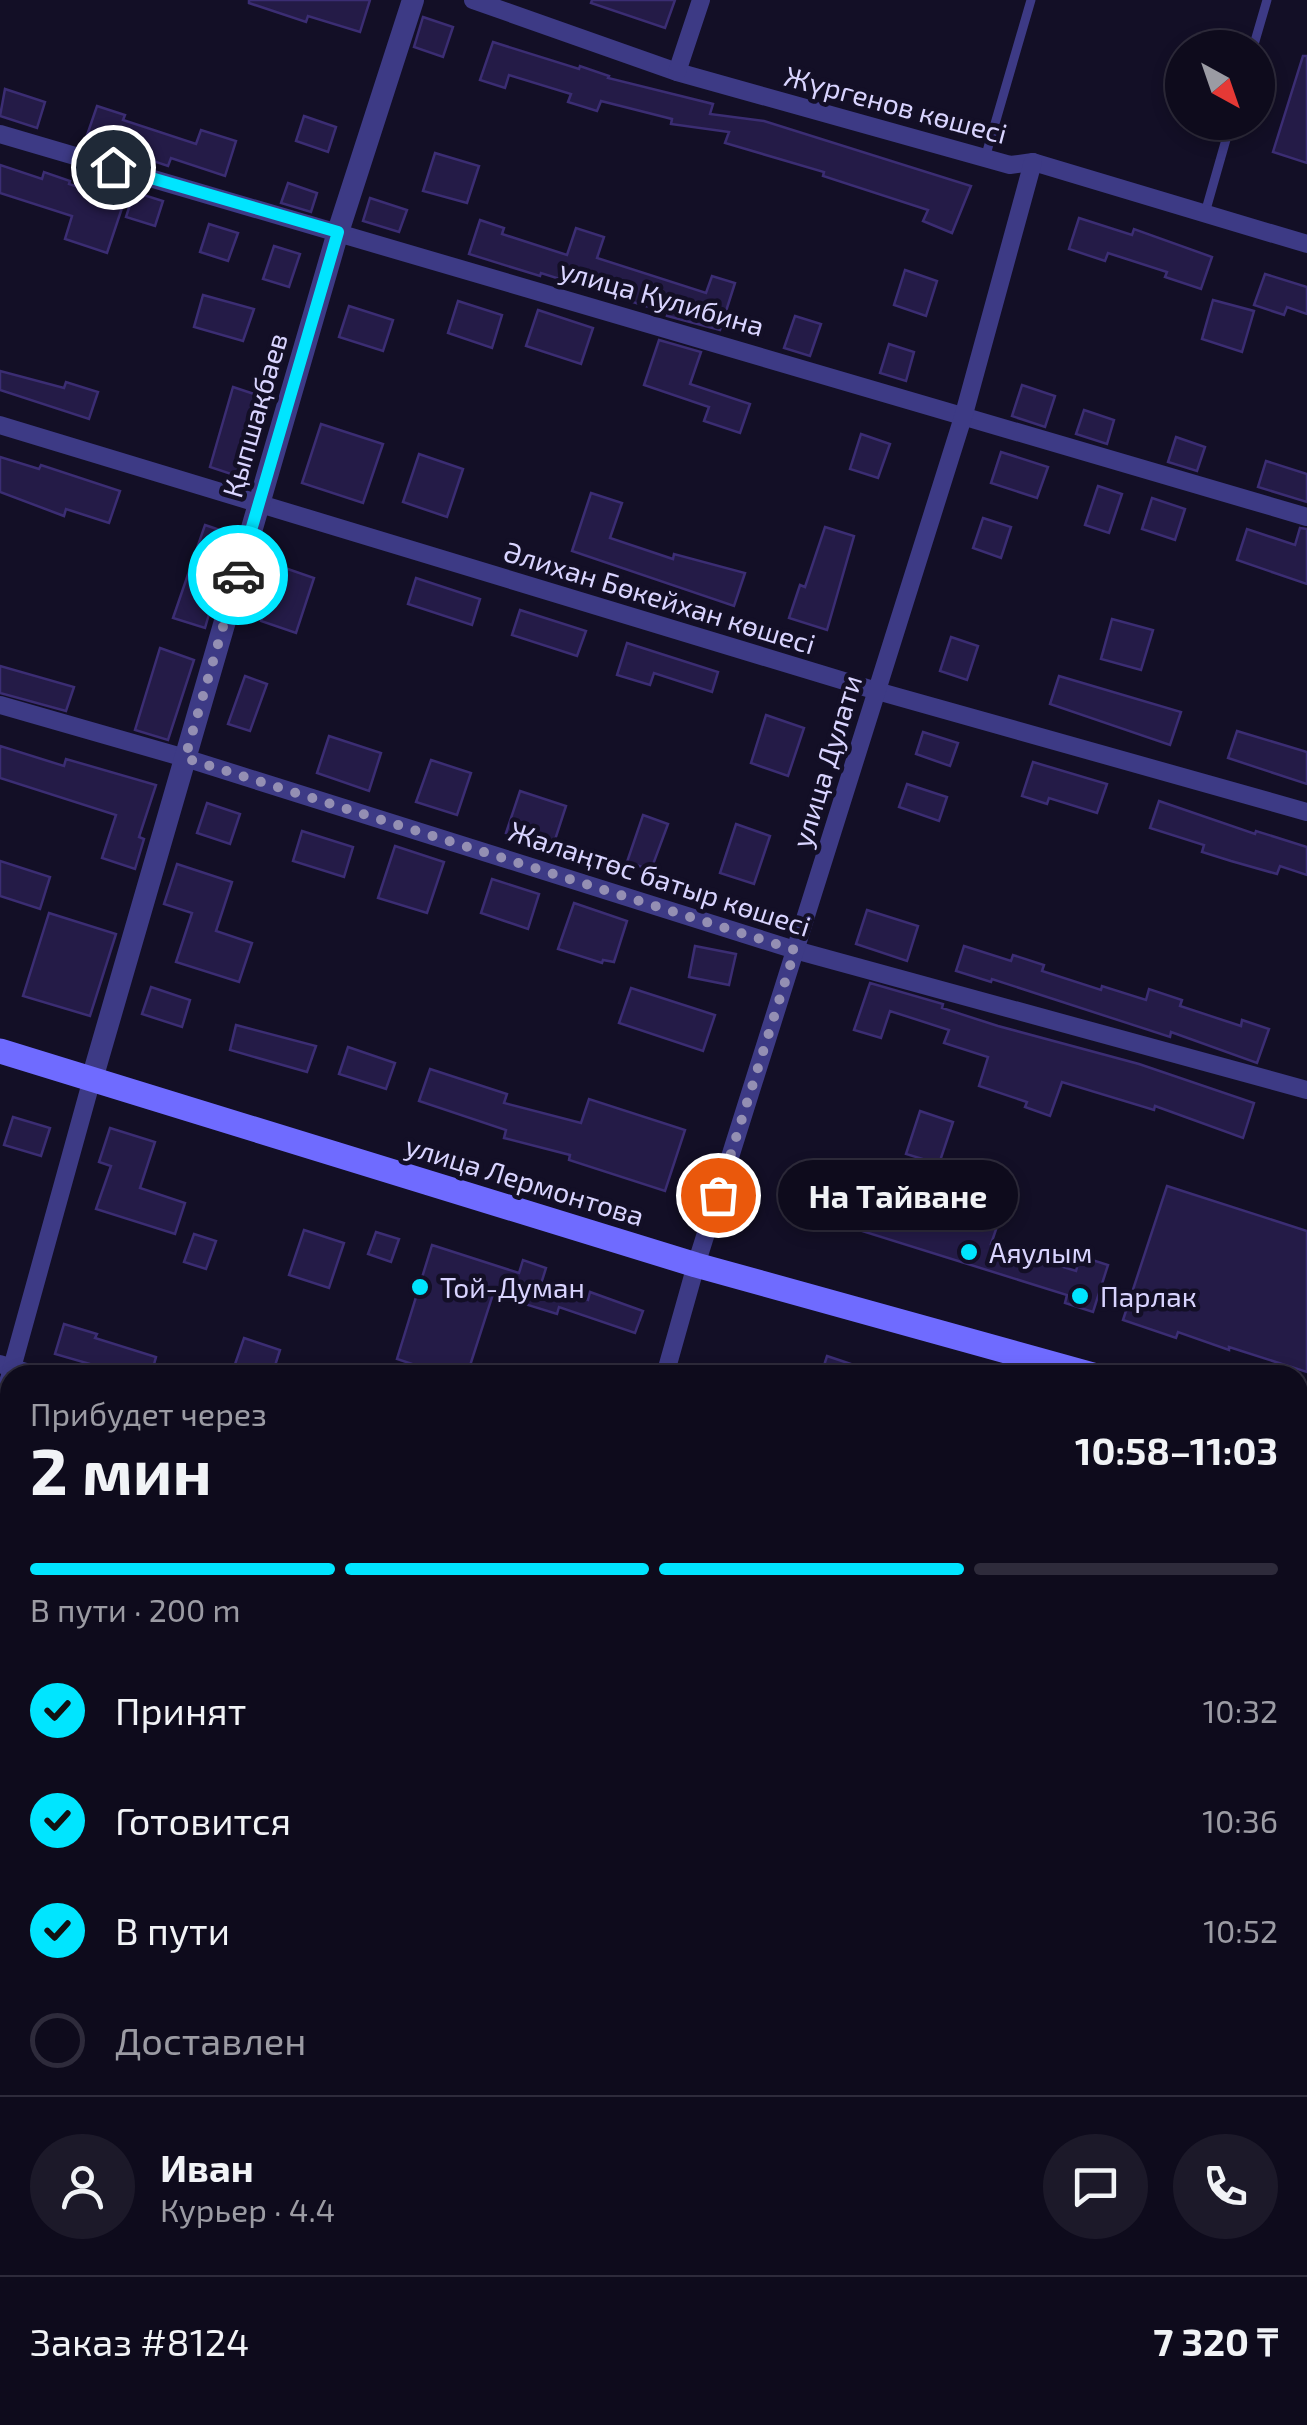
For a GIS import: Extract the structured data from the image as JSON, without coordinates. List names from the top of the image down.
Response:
{
  "streets": {
    "main road": ["улица Лермонтова"],
    "street": [
      "Жүргенов көшесі",
      "улица Кулибина",
      "Қыпшақбаев",
      "Әлихан Бөкейхан көшесі",
      "улица Дулати",
      "Жалаңтөс батыр көшесі"
    ]
  },
  "crossings": [
    ["Жүргенов көшесі", "улица Дулати"],
    ["улица Кулибина", "Қыпшақбаев"],
    ["улица Кулибина", "улица Дулати"],
    ["Қыпшақбаев", "Әлихан Бөкейхан көшесі"],
    ["Қыпшақбаев", "Жалаңтөс батыр көшесі"],
    ["Қыпшақбаев", "улица Лермонтова"],
    ["Әлихан Бөкейхан көшесі", "улица Дулати"],
    ["улица Дулати", "Жалаңтөс батыр көшесі"],
    ["улица Дулати", "улица Лермонтова"]
  ],
  "places": [
    "На Тайване",
    "Аяулым",
    "Той-Думан",
    "Парлак"
  ],
  "north": "bottom right",
  "page": {
    "bubble": "На Тайване",
    "heading": ["2 мин", "Прибудет через", "10:58–11:03"],
    "panel": [
      "Иван",
      "Курьер · 4.4",
      "Заказ #8124",
      "7 320 ₸"
    ],
    "bar": "В пути · 200 m",
    "list": [
      ["Принят", "10:32"],
      ["Готовится", "10:36"],
      ["В пути", "10:52"],
      "Доставлен"
    ]
  }
}
